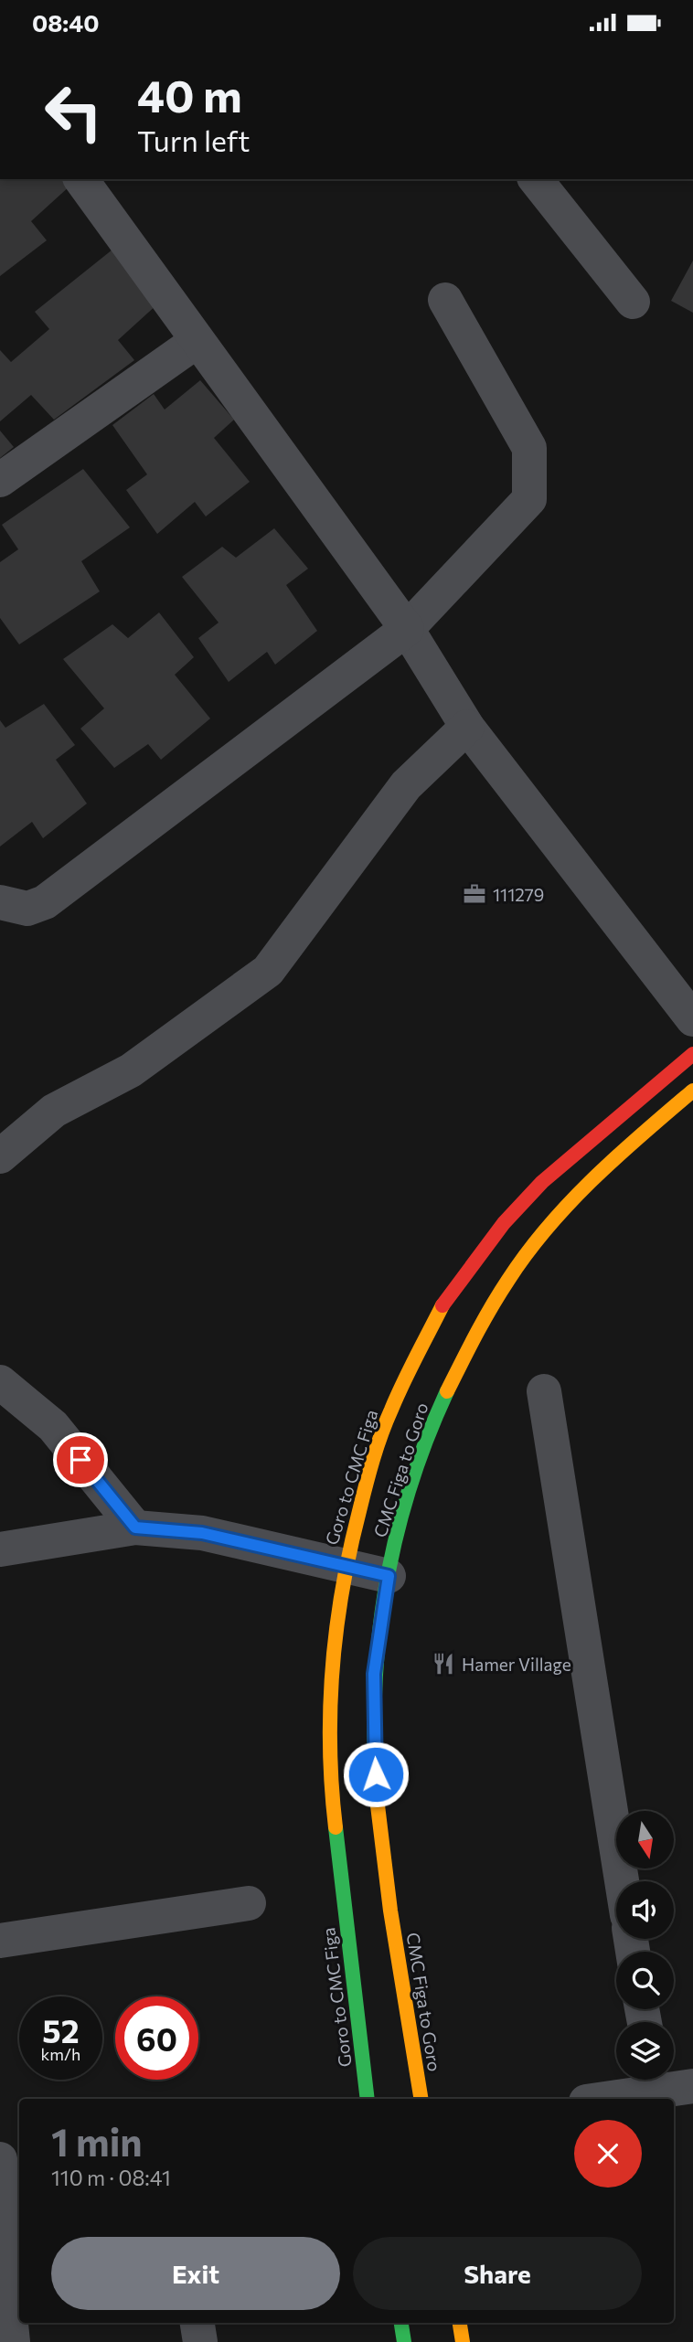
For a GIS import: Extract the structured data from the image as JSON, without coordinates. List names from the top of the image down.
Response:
{
  "streets": {
    "main road": ["CMC Figa to Goro", "Goro to CMC Figa"]
  },
  "places": {
    "office": ["111279"],
    "restaurant": ["Hamer Village"]
  },
  "north": "bottom",
  "page": {
    "status": "08:40",
    "turn": ["40 m", "Turn left"],
    "speed": "52 km/h",
    "limit": "60",
    "heading": ["1 min", "110 m · 08:41"],
    "buttons": ["Exit", "Share"]
  }
}
